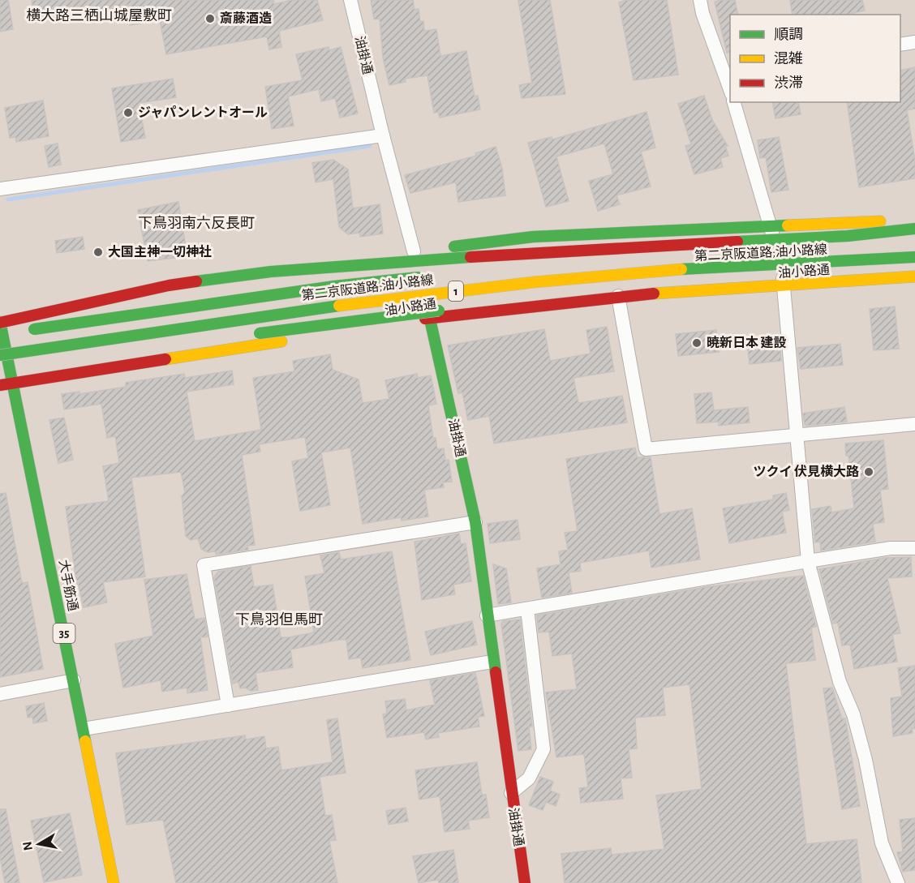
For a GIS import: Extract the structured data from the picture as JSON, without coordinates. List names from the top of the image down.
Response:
{
  "streets": {
    "main road": [
      "油掛通",
      "第二京阪道路;油小路線",
      "油小路通",
      "1",
      "大手筋通",
      "35"
    ]
  },
  "crossings": [
    ["油掛通", "油小路通"],
    ["油小路通", "大手筋通"]
  ],
  "districts": ["横大路三栖山城屋敷町", "下鳥羽南六反長町", "下鳥羽但馬町"],
  "places": [
    "斎藤酒造",
    "ジャパンレントオール",
    "大国主神一切神社",
    "暁新日本 建設",
    "ツクイ 伏見横大路"
  ],
  "legend": ["順調", "混雑", "渋滞"],
  "north": "left"
}
